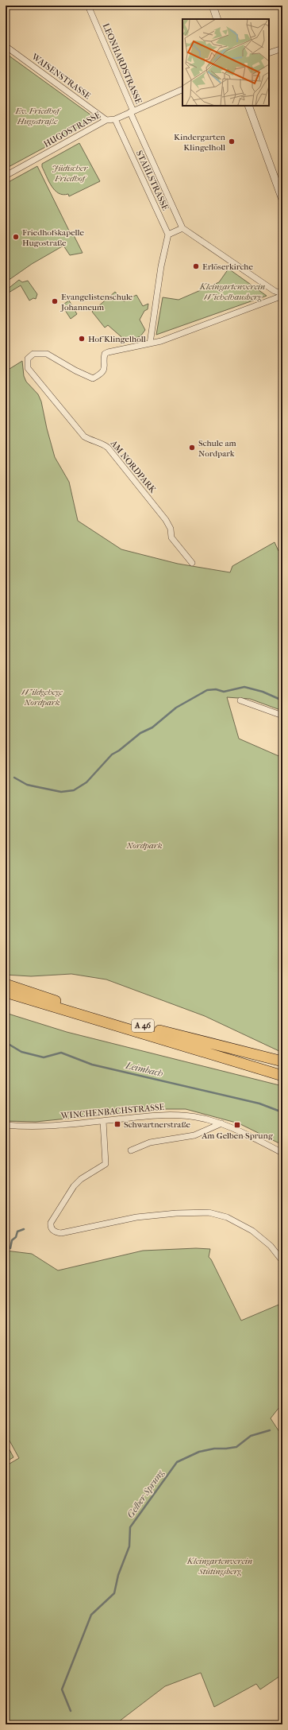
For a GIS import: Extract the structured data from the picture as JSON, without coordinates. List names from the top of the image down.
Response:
{
  "streets": {
    "highway": ["A 46"],
    "street": [
      "LEONHARDSTRASSE",
      "WAISENSTRASSE",
      "HUGOSTRASSE",
      "STAHLSTRASSE",
      "AM NORDPARK",
      "WINCHENBACHSTRASSE"
    ]
  },
  "crossings": [
    ["LEONHARDSTRASSE", "HUGOSTRASSE"],
    ["LEONHARDSTRASSE", "STAHLSTRASSE"],
    ["WAISENSTRASSE", "HUGOSTRASSE"],
    ["HUGOSTRASSE", "STAHLSTRASSE"]
  ],
  "water": ["Leimbach", "Gelber Sprung"],
  "parks": [
    "Ev. Friedhof Hugostraße",
    "Jüdischer Friedhof",
    "Kleingartenverein Wichelhausberg",
    "Wildgehege Nordpark",
    "Nordpark",
    "Kleingartenverein Stütingsberg"
  ],
  "places": {
    "other": [
      "Kindergarten Klingelholl",
      "Friedhofskapelle Hugostraße",
      "Erlöserkirche",
      "Evangelistenschule Johanneum",
      "Hof Klingelholl",
      "Schule am Nordpark"
    ],
    "transit": ["Schwartnerstraße", "Am Gelben Sprung"]
  }
}
